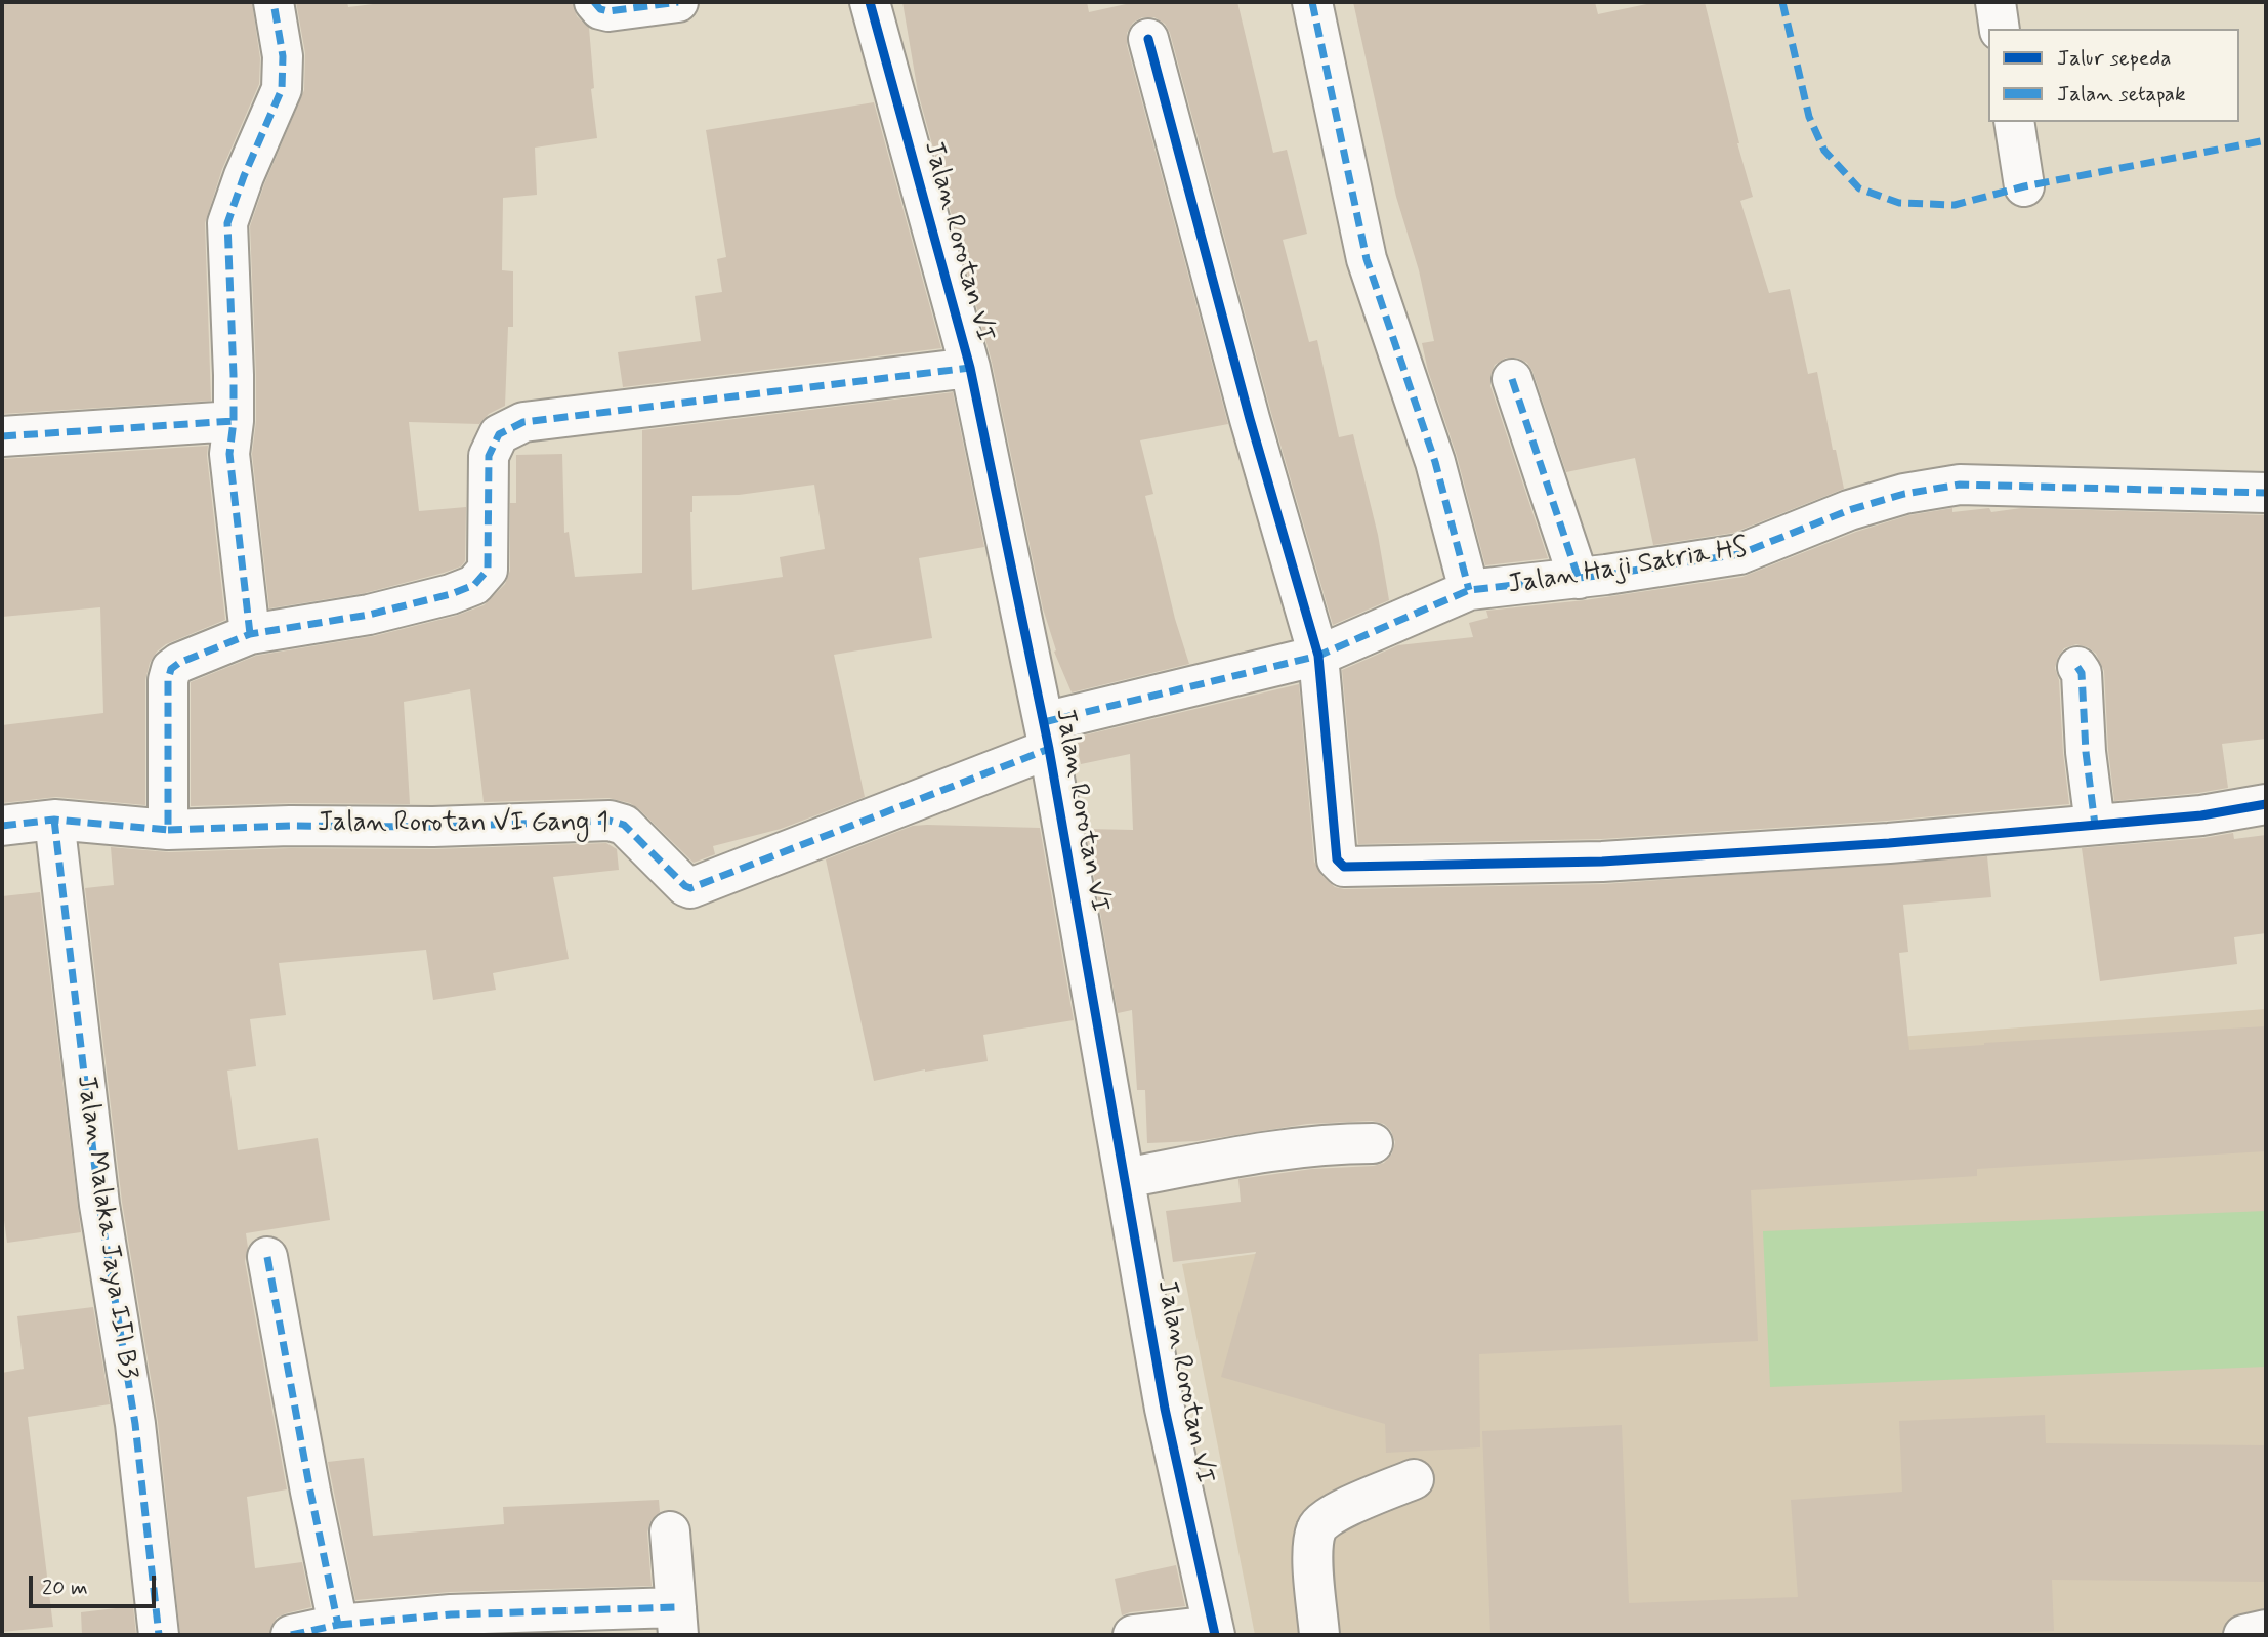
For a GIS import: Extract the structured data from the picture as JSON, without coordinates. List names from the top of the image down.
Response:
{
  "streets": {
    "street": [
      "Jalan Rorotan VI",
      "Jalan Haji Satria HS",
      "Jalan Rorotan VI Gang 1",
      "Jalan Malaka Jaya III B3"
    ]
  },
  "crossings": [
    ["Jalan Rorotan VI", "Jalan Haji Satria HS"],
    ["Jalan Rorotan VI", "Jalan Rorotan VI Gang 1"],
    ["Jalan Haji Satria HS", "Jalan Rorotan VI Gang 1"]
  ],
  "legend": ["Jalur sepeda", "Jalan setapak"],
  "scale_bar": "20 m"
}
